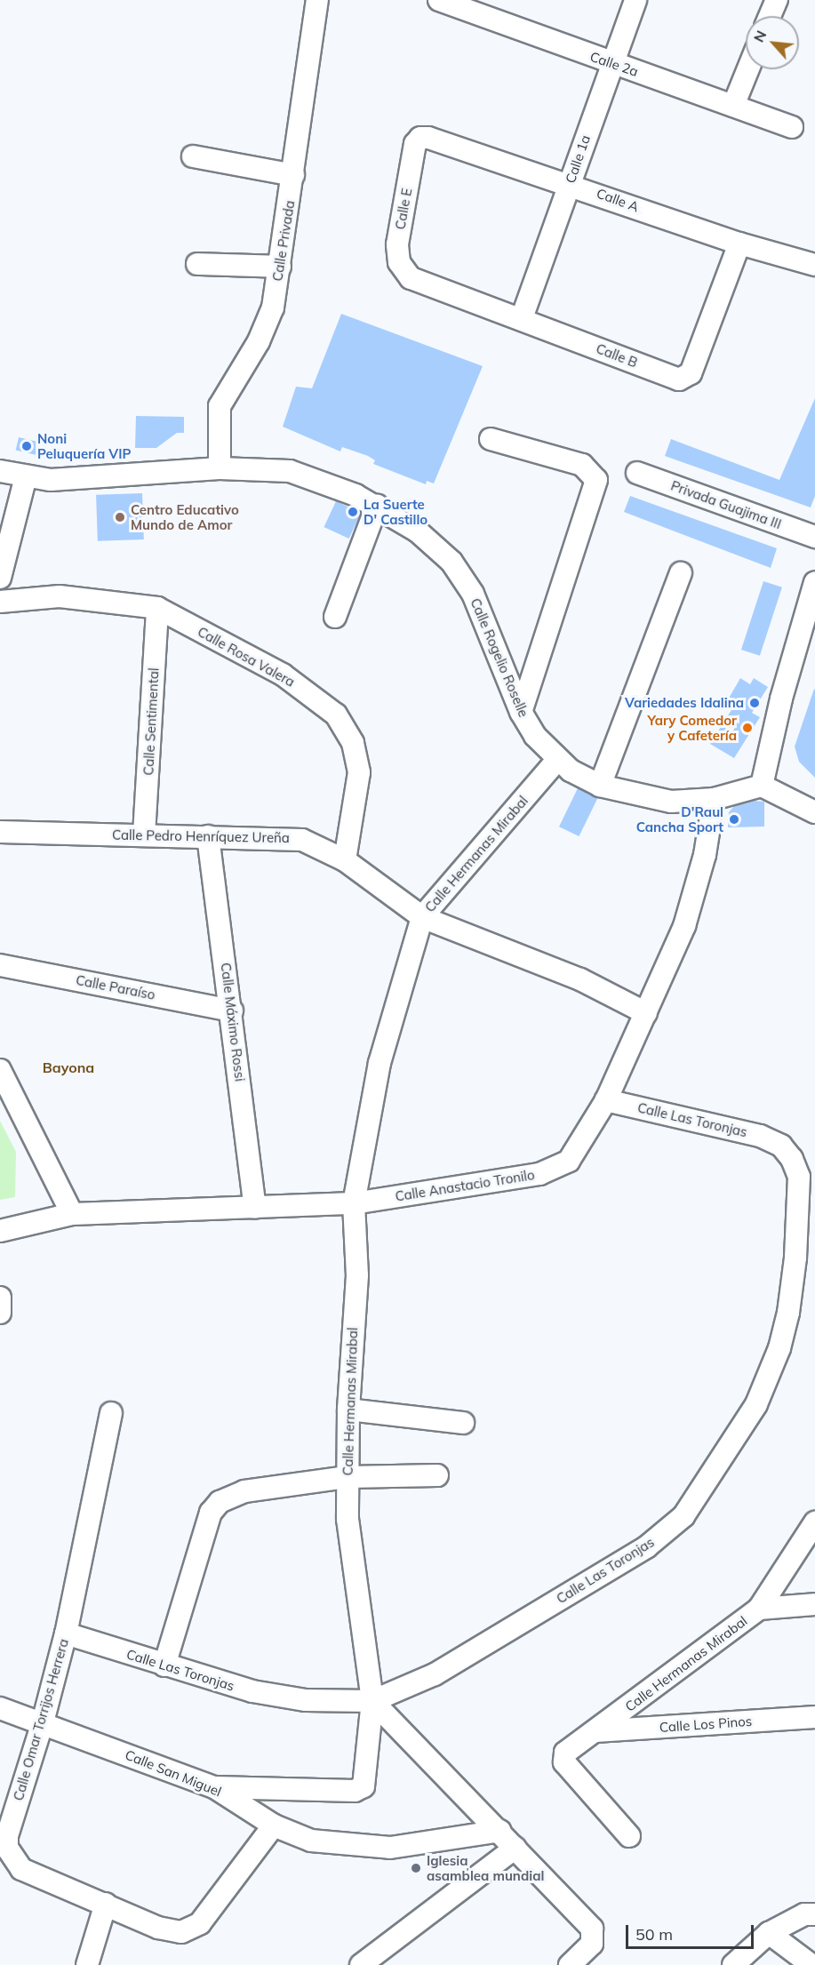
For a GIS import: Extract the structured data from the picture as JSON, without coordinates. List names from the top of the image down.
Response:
{
  "streets": {
    "street": [
      "Calle 2a",
      "Calle 1a",
      "Calle A",
      "Calle E",
      "Calle Privada",
      "Calle B",
      "Privada Guajima III",
      "Calle Rosa Valera",
      "Calle Rogelio Roselle",
      "Calle Sentimental",
      "Calle Pedro Henríquez Ureña",
      "Calle Hermanas Mirabal",
      "Calle Paraíso",
      "Calle Máximo Rossi",
      "Calle Las Toronjas",
      "Calle Anastacio Tronilo",
      "Calle Omar Torrijos Herrera",
      "Calle Los Pinos",
      "Calle San Miguel"
    ]
  },
  "crossings": [
    ["Calle 2a", "Calle 1a"],
    ["Calle 1a", "Calle A"],
    ["Calle 1a", "Calle B"],
    ["Calle A", "Calle E"],
    ["Calle A", "Calle B"],
    ["Calle E", "Calle B"],
    ["Calle Privada", "Calle Rogelio Roselle"],
    ["Calle Rosa Valera", "Calle Sentimental"],
    ["Calle Rosa Valera", "Calle Pedro Henríquez Ureña"],
    ["Calle Rogelio Roselle", "Calle Hermanas Mirabal"],
    ["Calle Rogelio Roselle", "Calle Anastacio Tronilo"],
    ["Calle Sentimental", "Calle Pedro Henríquez Ureña"],
    ["Calle Pedro Henríquez Ureña", "Calle Hermanas Mirabal"],
    ["Calle Pedro Henríquez Ureña", "Calle Máximo Rossi"],
    ["Calle Pedro Henríquez Ureña", "Calle Anastacio Tronilo"],
    ["Calle Hermanas Mirabal", "Calle Las Toronjas"],
    ["Calle Hermanas Mirabal", "Calle Anastacio Tronilo"],
    ["Calle Hermanas Mirabal", "Calle Los Pinos"],
    ["Calle Hermanas Mirabal", "Calle San Miguel"],
    ["Calle Paraíso", "Calle Máximo Rossi"],
    ["Calle Máximo Rossi", "Calle Anastacio Tronilo"],
    ["Calle Las Toronjas", "Calle Anastacio Tronilo"],
    ["Calle Las Toronjas", "Calle Omar Torrijos Herrera"],
    ["Calle Omar Torrijos Herrera", "Calle San Miguel"]
  ],
  "districts": ["Bayona"],
  "places": [
    "Noni Peluquería VIP",
    "La Suerte D' Castillo",
    "Centro Educativo Mundo de Amor",
    "Variedades Idalina",
    "Yary Comedor y Cafetería",
    "D'Raul Cancha Sport",
    "Iglesia asamblea mundial"
  ],
  "scale_bar": "50 m",
  "north": "top left"
}
